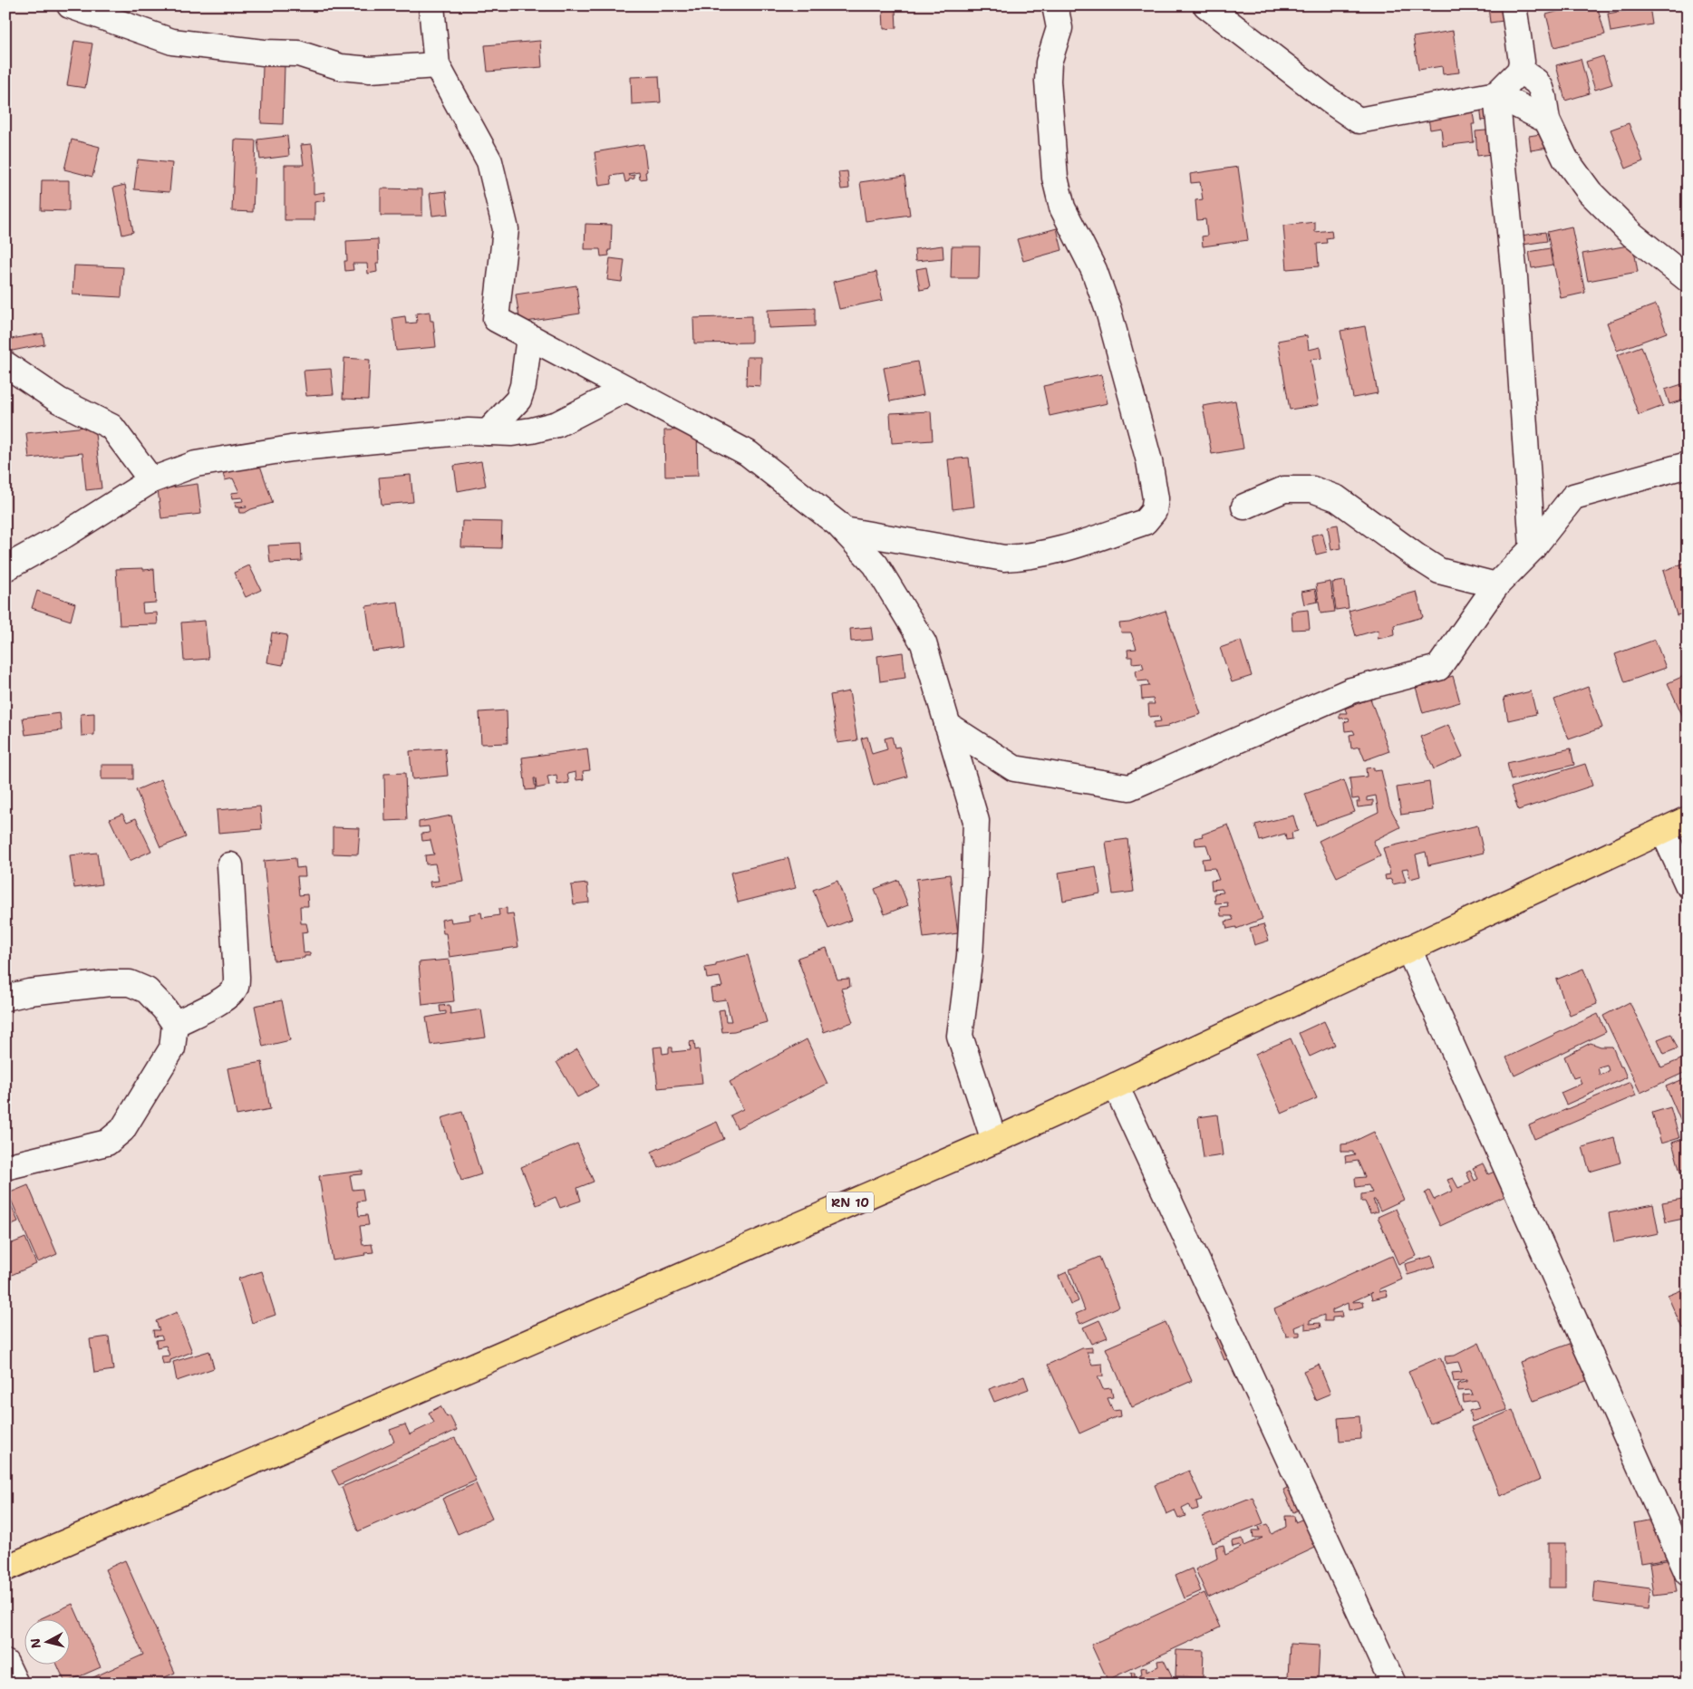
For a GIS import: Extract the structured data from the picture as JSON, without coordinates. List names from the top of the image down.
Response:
{
  "streets": {
    "main road": ["RN 10"]
  },
  "north": "left"
}
